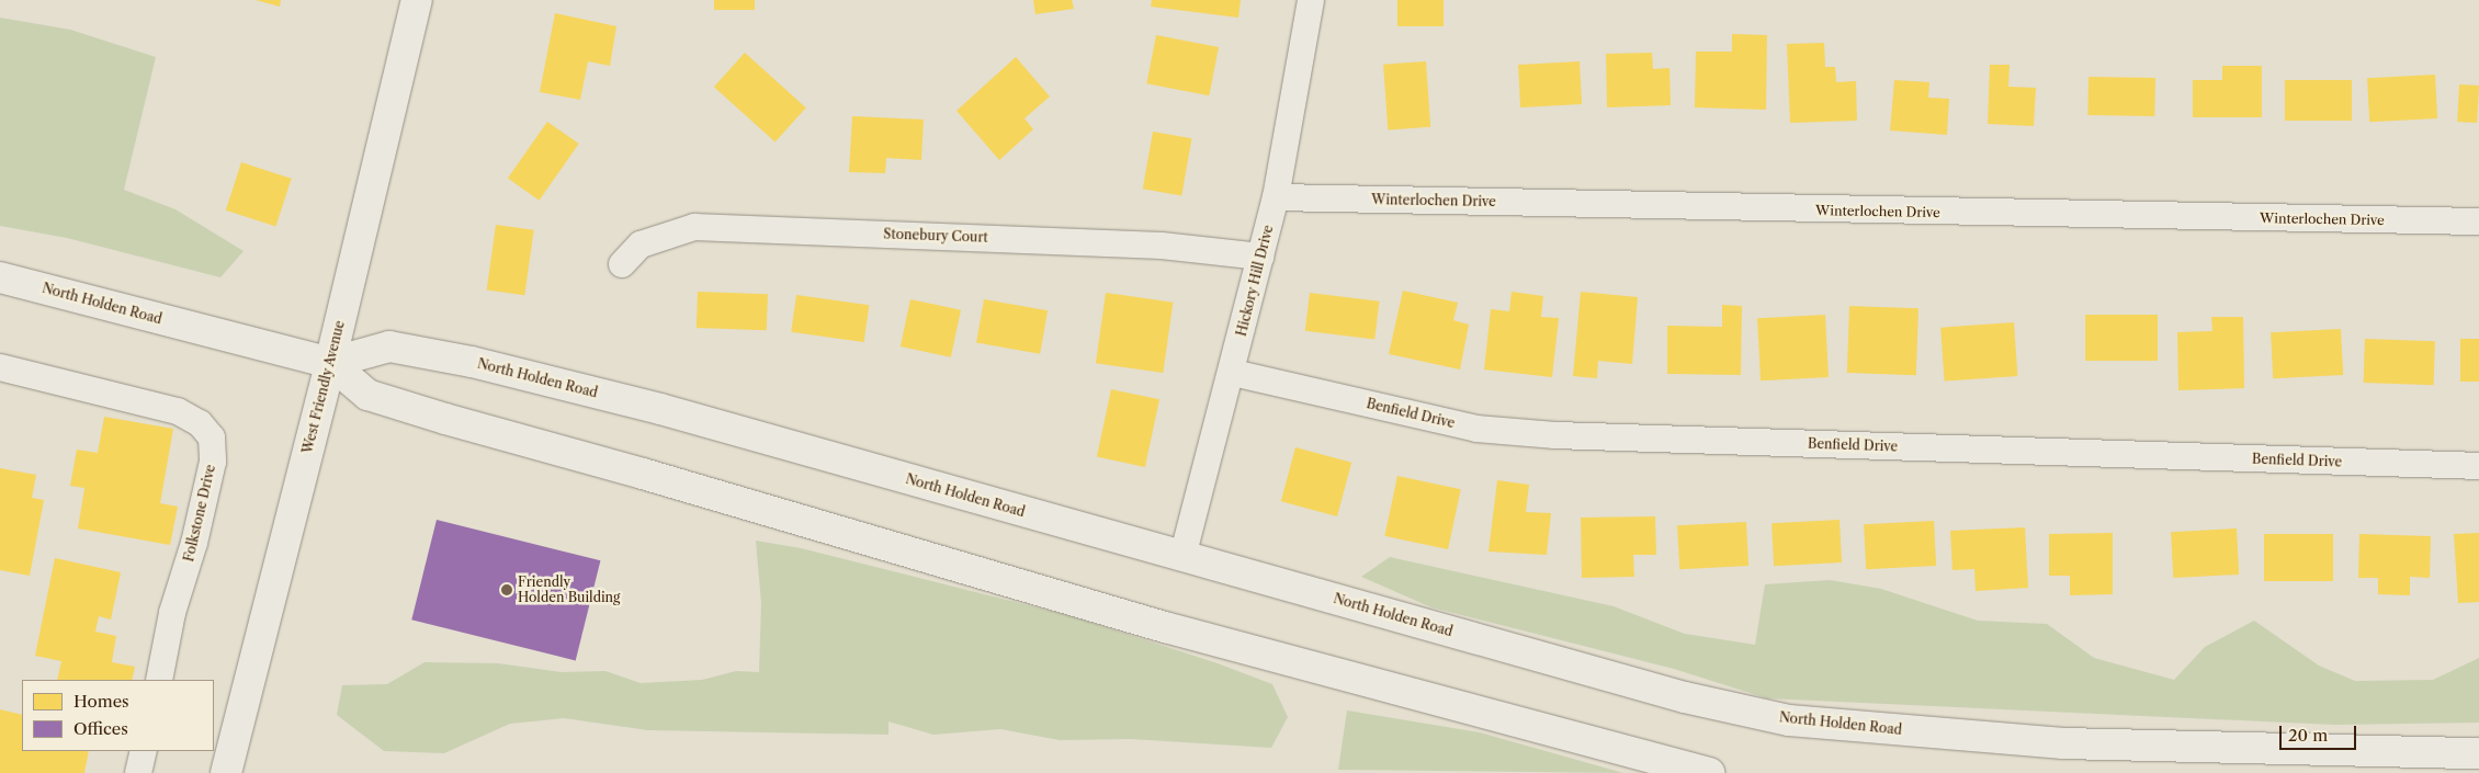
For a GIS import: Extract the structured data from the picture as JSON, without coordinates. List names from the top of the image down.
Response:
{
  "streets": {
    "main road": ["North Holden Road", "West Friendly Avenue"],
    "street": [
      "Winterlochen Drive",
      "Stonebury Court",
      "Hickory Hill Drive",
      "Benfield Drive",
      "Folkstone Drive"
    ]
  },
  "crossings": [
    ["Winterlochen Drive", "Hickory Hill Drive"],
    ["Stonebury Court", "Hickory Hill Drive"],
    ["Hickory Hill Drive", "North Holden Road"],
    ["Hickory Hill Drive", "Benfield Drive"],
    ["North Holden Road", "West Friendly Avenue"]
  ],
  "places": ["Friendly Holden Building"],
  "legend": ["Homes", "Offices"],
  "scale_bar": "20 m"
}
